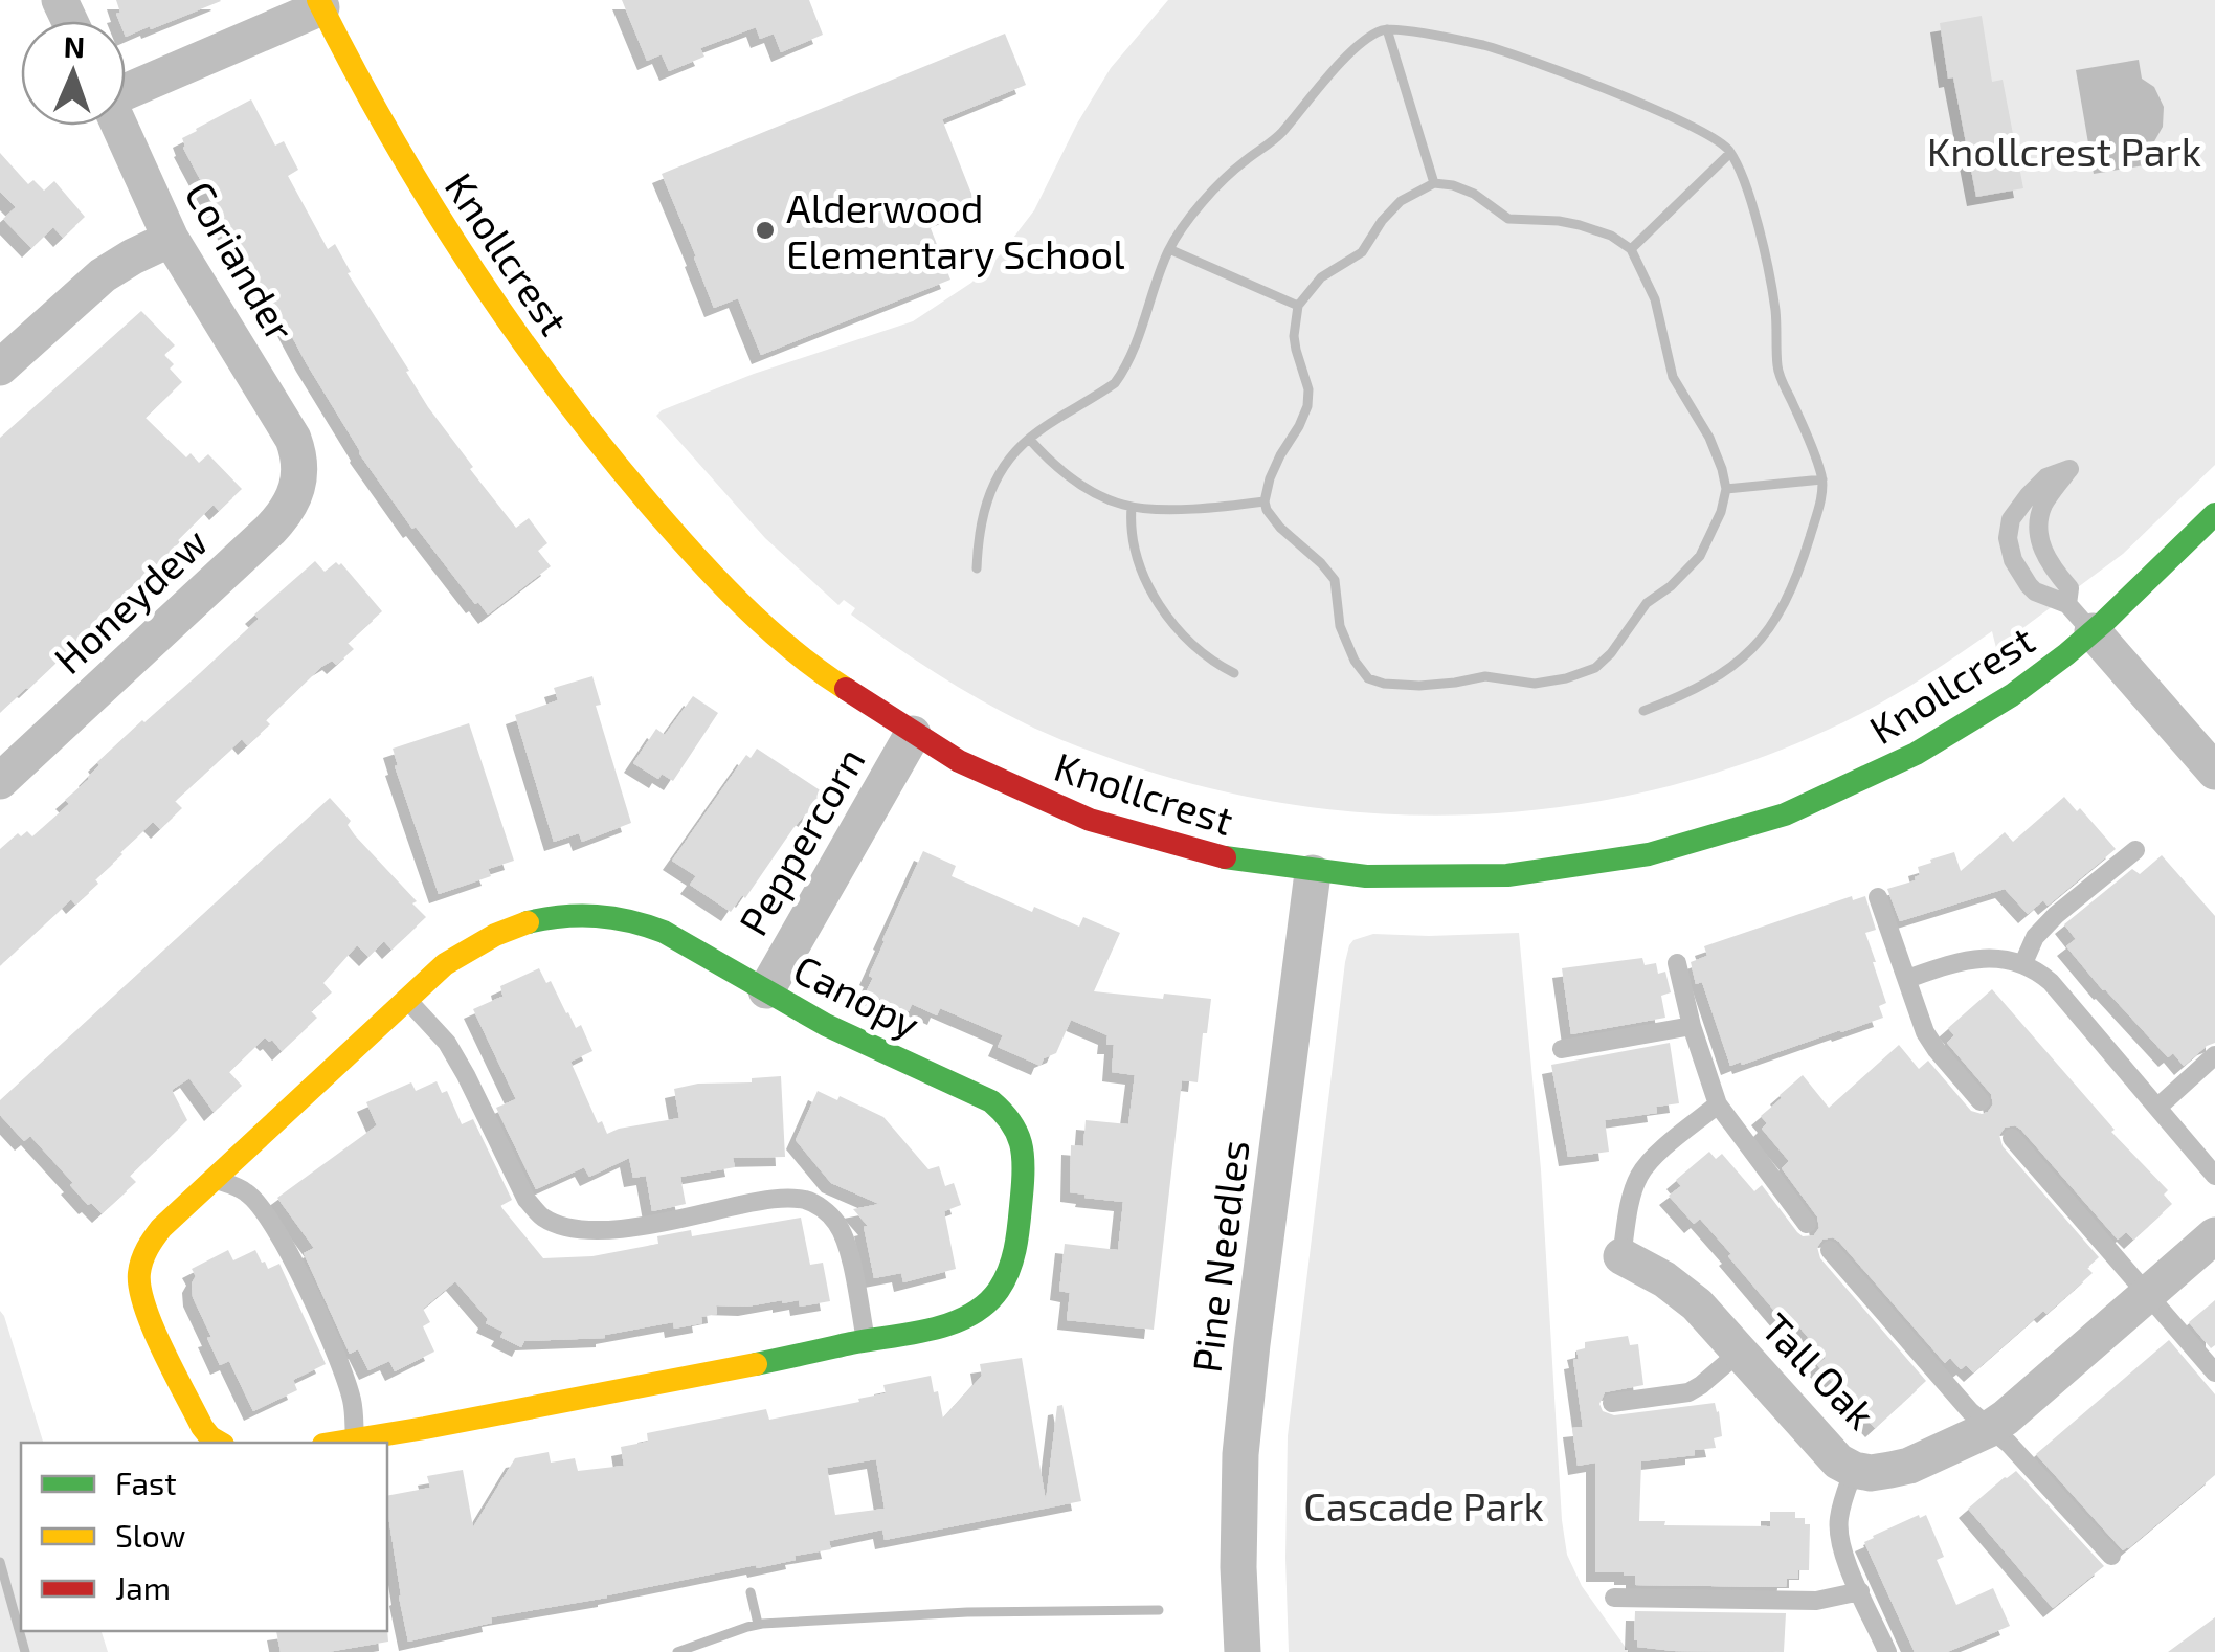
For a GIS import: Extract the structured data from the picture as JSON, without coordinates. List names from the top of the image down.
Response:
{
  "streets": {
    "street": [
      "Knollcrest",
      "Coriander",
      "Honeydew",
      "Peppercorn",
      "Canopy",
      "Pine Needles",
      "Tall Oak"
    ]
  },
  "crossings": [
    ["Knollcrest", "Peppercorn"],
    ["Knollcrest", "Pine Needles"],
    ["Coriander", "Honeydew"],
    ["Peppercorn", "Canopy"]
  ],
  "parks": ["Knollcrest Park", "Cascade Park"],
  "places": ["Alderwood Elementary School"],
  "legend": ["Fast", "Slow", "Jam"],
  "north": "top"
}
